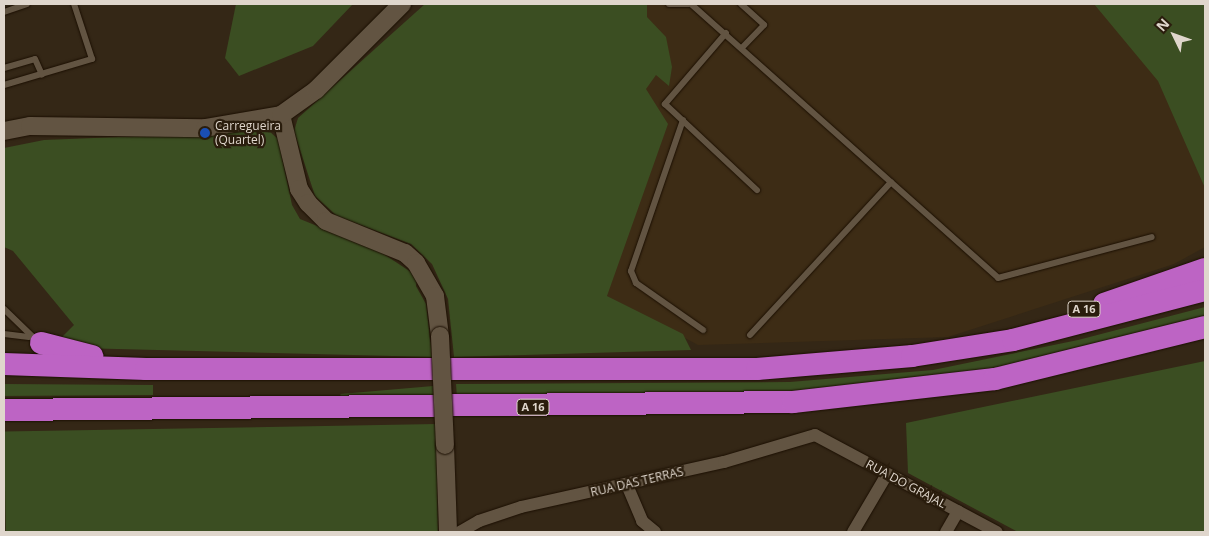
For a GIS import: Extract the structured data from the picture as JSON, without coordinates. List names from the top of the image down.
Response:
{
  "streets": {
    "highway": ["A 16"],
    "street": ["RUA DAS TERRAS", "RUA DO GRAJAL"]
  },
  "crossings": [
    ["RUA DAS TERRAS", "RUA DO GRAJAL"]
  ],
  "places": ["Carregueira (Quartel)"],
  "north": "top left"
}
